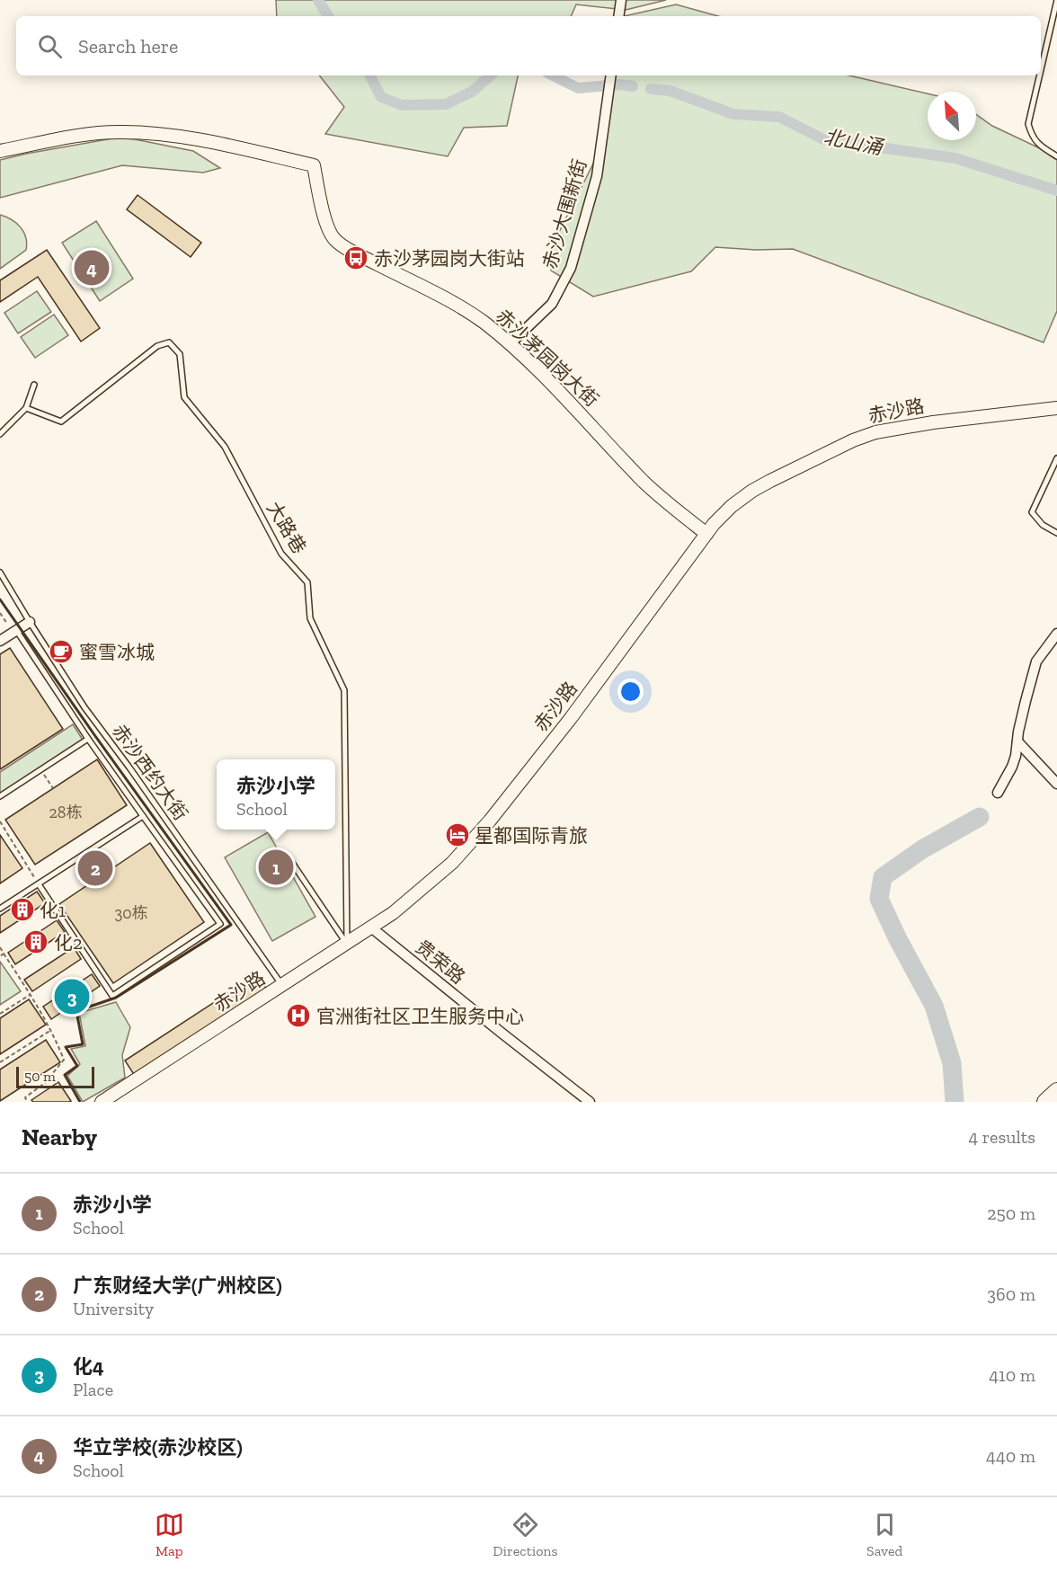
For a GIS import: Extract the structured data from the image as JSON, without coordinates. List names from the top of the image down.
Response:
{
  "streets": {
    "street": [
      "赤沙大围新街",
      "赤沙茅园岗大街",
      "赤沙路",
      "贵荣路"
    ],
    "lane": ["大路巷", "赤沙西约大街"]
  },
  "crossings": [
    ["赤沙大围新街", "赤沙茅园岗大街"],
    ["赤沙茅园岗大街", "赤沙路"],
    ["赤沙路", "大路巷"],
    ["赤沙路", "赤沙西约大街"],
    ["赤沙路", "贵荣路"]
  ],
  "water": ["北山涌"],
  "places": {
    "bus stop": ["赤沙茅园岗大街站"],
    "cafe": ["蜜雪冰城"],
    "hotel": ["星都国际青旅"],
    "building": ["化1", "化2"],
    "hospital": ["官洲街社区卫生服务中心"]
  },
  "house_numbers": ["28栋", "30栋"],
  "scale_bar": "50 m",
  "north": "top left",
  "page": {
    "search": "Search here",
    "pins": [
      "4",
      "1",
      "2",
      "3"
    ],
    "popup": ["赤沙小学", "School"],
    "scale": "50 m",
    "heading": ["Nearby", "4 results"],
    "list": [
      {
        "mark": "1",
        "name": "赤沙小学",
        "note": "School",
        "value": "250 m"
      },
      {
        "mark": "2",
        "name": "广东财经大学(广州校区)",
        "note": "University",
        "value": "360 m"
      },
      {
        "mark": "3",
        "name": "化4",
        "note": "Place",
        "value": "410 m"
      },
      {
        "mark": "4",
        "name": "华立学校(赤沙校区)",
        "note": "School",
        "value": "440 m"
      }
    ],
    "nav": ["Map", "Directions", "Saved"]
  }
}
